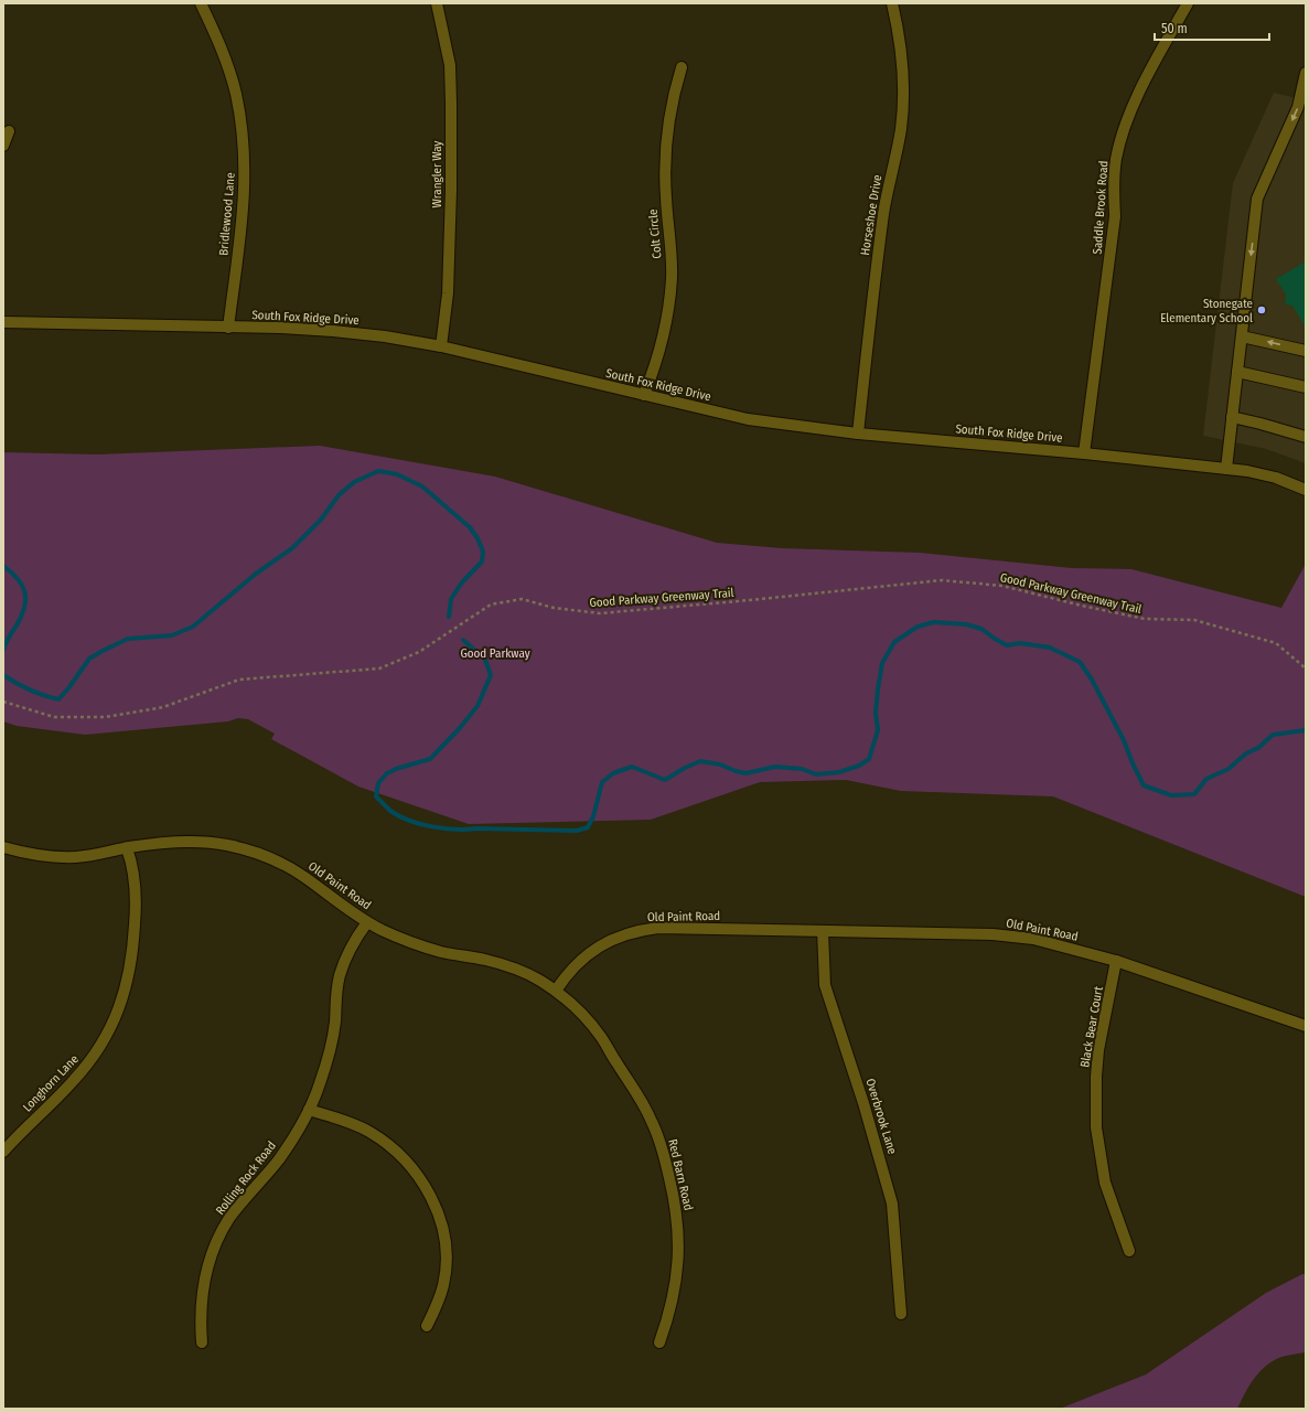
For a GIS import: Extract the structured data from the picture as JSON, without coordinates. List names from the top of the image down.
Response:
{
  "streets": {
    "street": [
      "Wrangler Way",
      "Saddle Brook Road",
      "Bridlewood Lane",
      "Horseshoe Drive",
      "Colt Circle",
      "South Fox Ridge Drive",
      "Old Paint Road",
      "Black Bear Court",
      "Longhorn Lane",
      "Overbrook Lane",
      "Red Barn Road",
      "Rolling Rock Road"
    ],
    "path": ["Good Parkway Greenway Trail"]
  },
  "crossings": [
    ["Wrangler Way", "South Fox Ridge Drive"],
    ["Saddle Brook Road", "South Fox Ridge Drive"],
    ["Bridlewood Lane", "South Fox Ridge Drive"],
    ["Horseshoe Drive", "South Fox Ridge Drive"],
    ["Colt Circle", "South Fox Ridge Drive"],
    ["Old Paint Road", "Black Bear Court"],
    ["Old Paint Road", "Longhorn Lane"],
    ["Old Paint Road", "Overbrook Lane"],
    ["Old Paint Road", "Red Barn Road"],
    ["Old Paint Road", "Rolling Rock Road"]
  ],
  "parks": ["Good Parkway"],
  "places": ["Stonegate Elementary School"],
  "scale_bar": "50 m"
}
